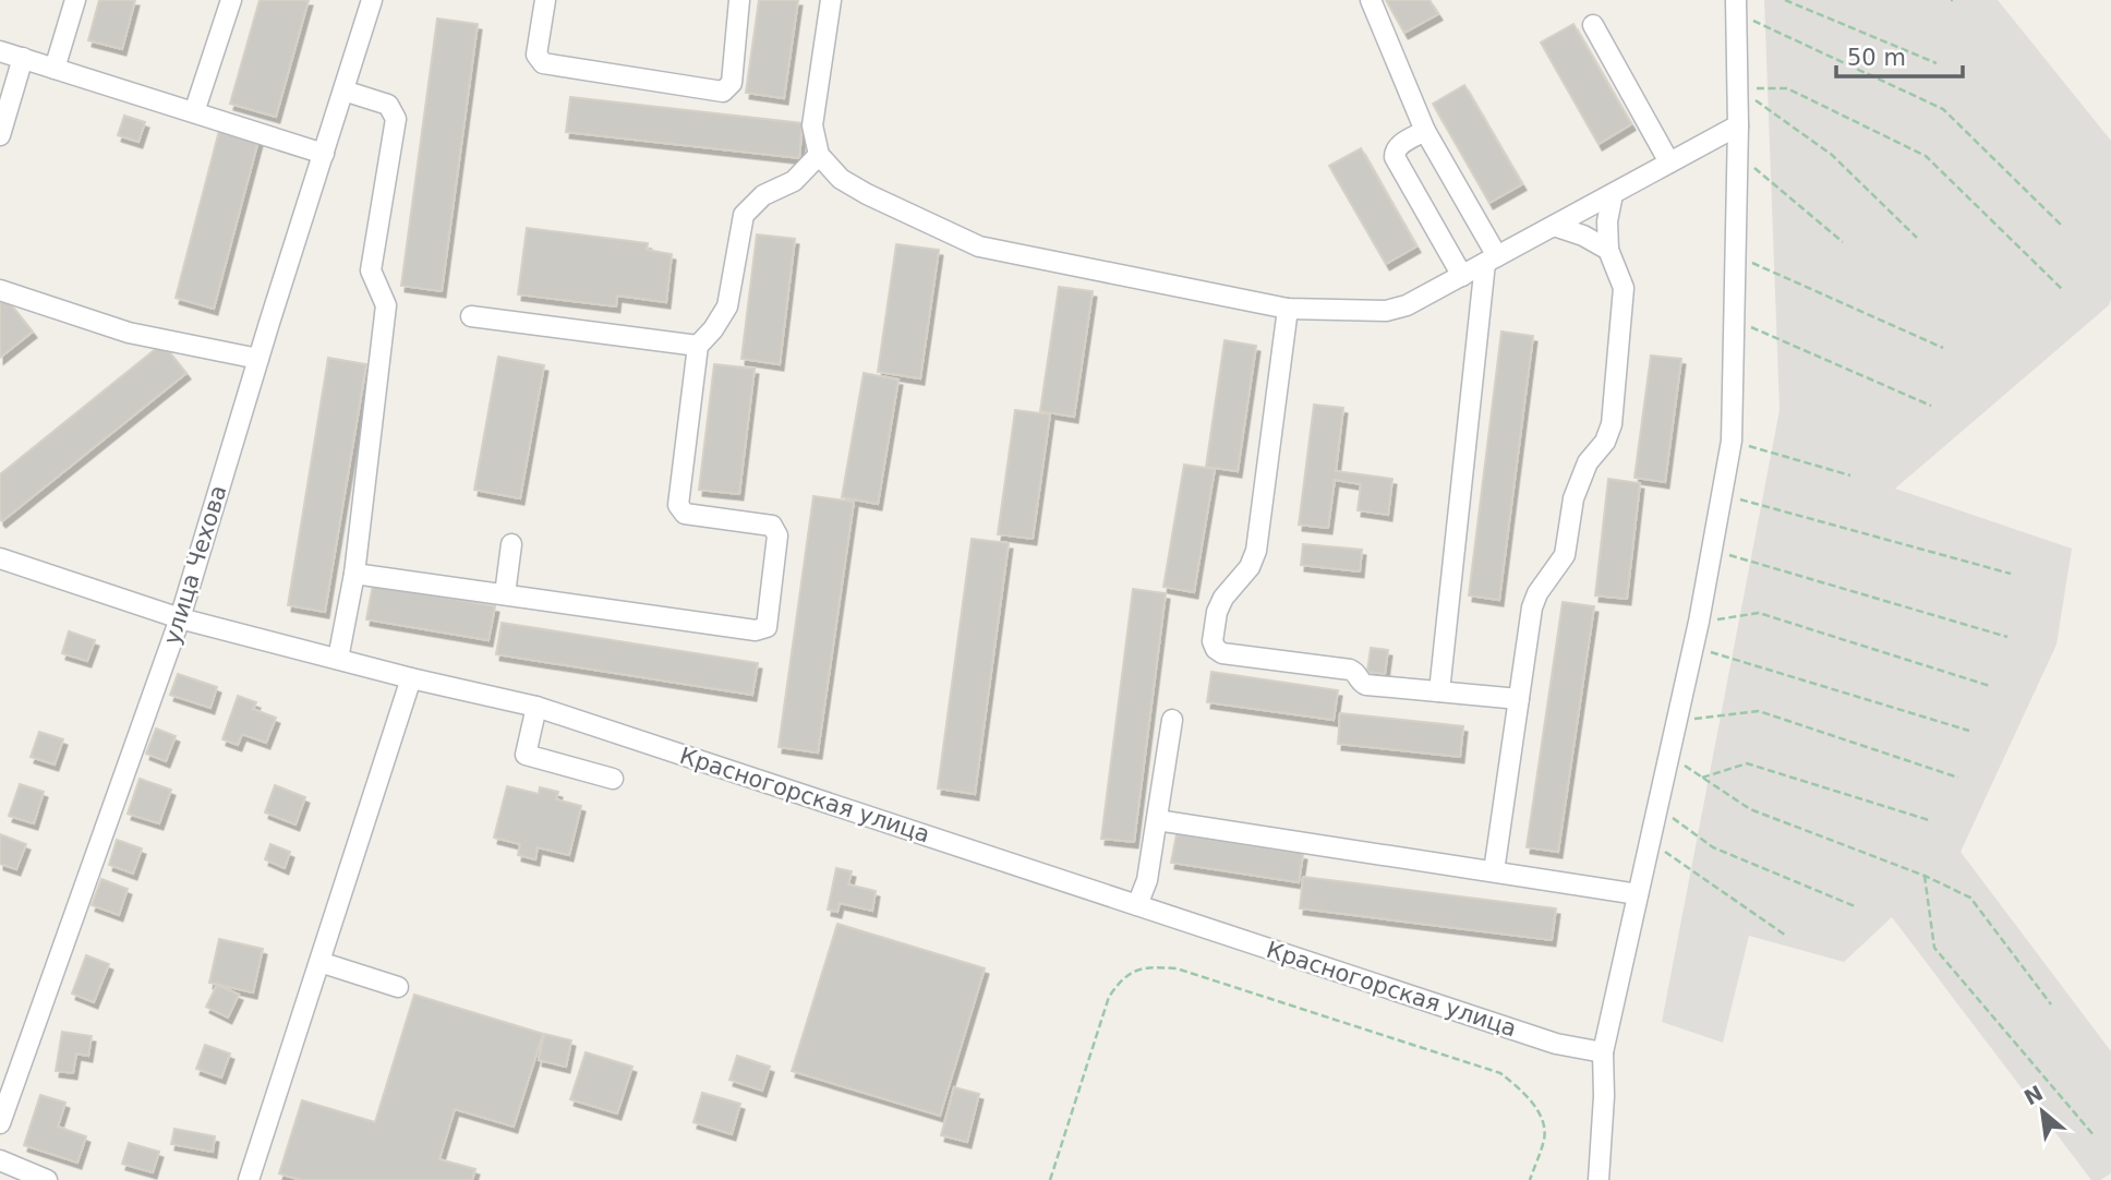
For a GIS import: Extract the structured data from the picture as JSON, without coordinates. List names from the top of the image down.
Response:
{
  "streets": {
    "street": ["улица Чехова", "Красногорская улица"]
  },
  "crossings": [
    ["улица Чехова", "Красногорская улица"]
  ],
  "scale_bar": "50 m",
  "north": "top left"
}
